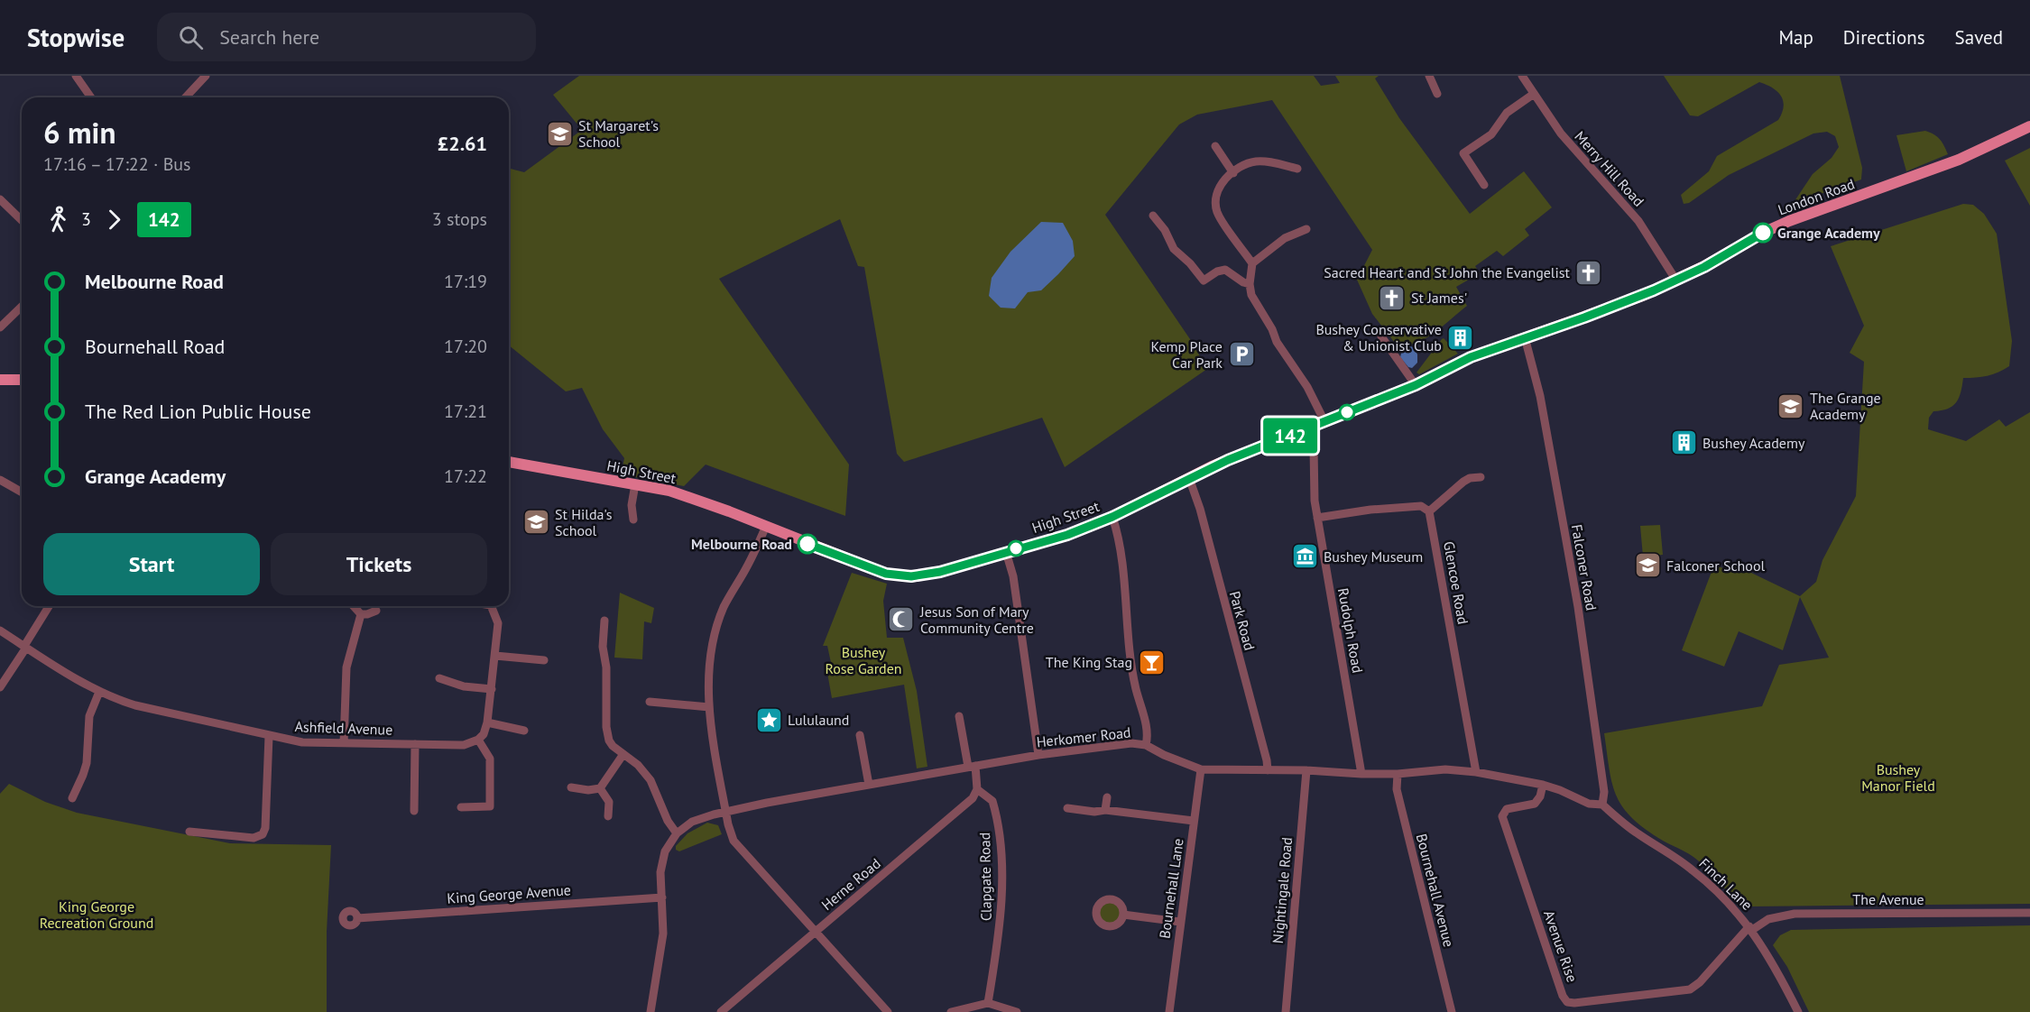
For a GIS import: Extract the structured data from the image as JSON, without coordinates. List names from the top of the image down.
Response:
{
  "streets": {
    "main road": ["London Road", "High Street"],
    "street": [
      "Merry Hill Road",
      "Falconer Road",
      "Glencoe Road",
      "Park Road",
      "Rudolph Road",
      "Ashfield Avenue",
      "Herkomer Road",
      "Clapgate Road",
      "Herne Road",
      "Finch Lane",
      "Bournehall Lane",
      "Nightingale Road",
      "Bournehall Avenue",
      "King George Avenue",
      "The Avenue",
      "Avenue Rise"
    ]
  },
  "crossings": [
    ["Merry Hill Road", "London Road"],
    ["London Road", "High Street"],
    ["London Road", "Falconer Road"],
    ["High Street", "Falconer Road"],
    ["High Street", "Park Road"],
    ["High Street", "Rudolph Road"],
    ["Falconer Road", "Herkomer Road"],
    ["Falconer Road", "Finch Lane"],
    ["Glencoe Road", "Herkomer Road"],
    ["Park Road", "Herkomer Road"],
    ["Rudolph Road", "Herkomer Road"],
    ["Herkomer Road", "Finch Lane"],
    ["Herkomer Road", "Bournehall Lane"],
    ["Herkomer Road", "Nightingale Road"],
    ["Herkomer Road", "Bournehall Avenue"],
    ["Herkomer Road", "Avenue Rise"],
    ["Clapgate Road", "Herne Road"],
    ["Finch Lane", "The Avenue"],
    ["Finch Lane", "Avenue Rise"],
    ["The Avenue", "Avenue Rise"]
  ],
  "parks": ["Bushey Rose Garden", "Bushey Manor Field", "King George Recreation Ground"],
  "places": {
    "school or university": [
      "St Margaret's School",
      "The Grange Academy",
      "St Hilda's School",
      "Falconer School"
    ],
    "other": ["Grange Academy", "Melbourne Road"],
    "church": ["Sacred Heart and St John the Evangelist", "St James'"],
    "building": ["Bushey Conservative & Unionist Club", "Bushey Academy"],
    "parking": ["Kemp Place Car Park"],
    "museum": ["Bushey Museum"],
    "mosque": ["Jesus Son of Mary Community Centre"],
    "bar": ["The King Stag"],
    "place": ["Lululaund"]
  },
  "lines": ["bus line 142"],
  "page": {
    "header": "Stopwise",
    "search": "Search here",
    "nav": ["Map", "Directions", "Saved"],
    "on_map": "142",
    "heading": ["6 min", "17:16 – 17:22 · Bus", "£2.61"],
    "legs": ["3", "142", "3 stops"],
    "list": [
      {
        "name": "Melbourne Road",
        "value": "17:19"
      },
      {
        "name": "Bournehall Road",
        "value": "17:20"
      },
      {
        "name": "The Red Lion Public House",
        "value": "17:21"
      },
      {
        "name": "Grange Academy",
        "value": "17:22"
      }
    ],
    "buttons": ["Start", "Tickets"]
  }
}
